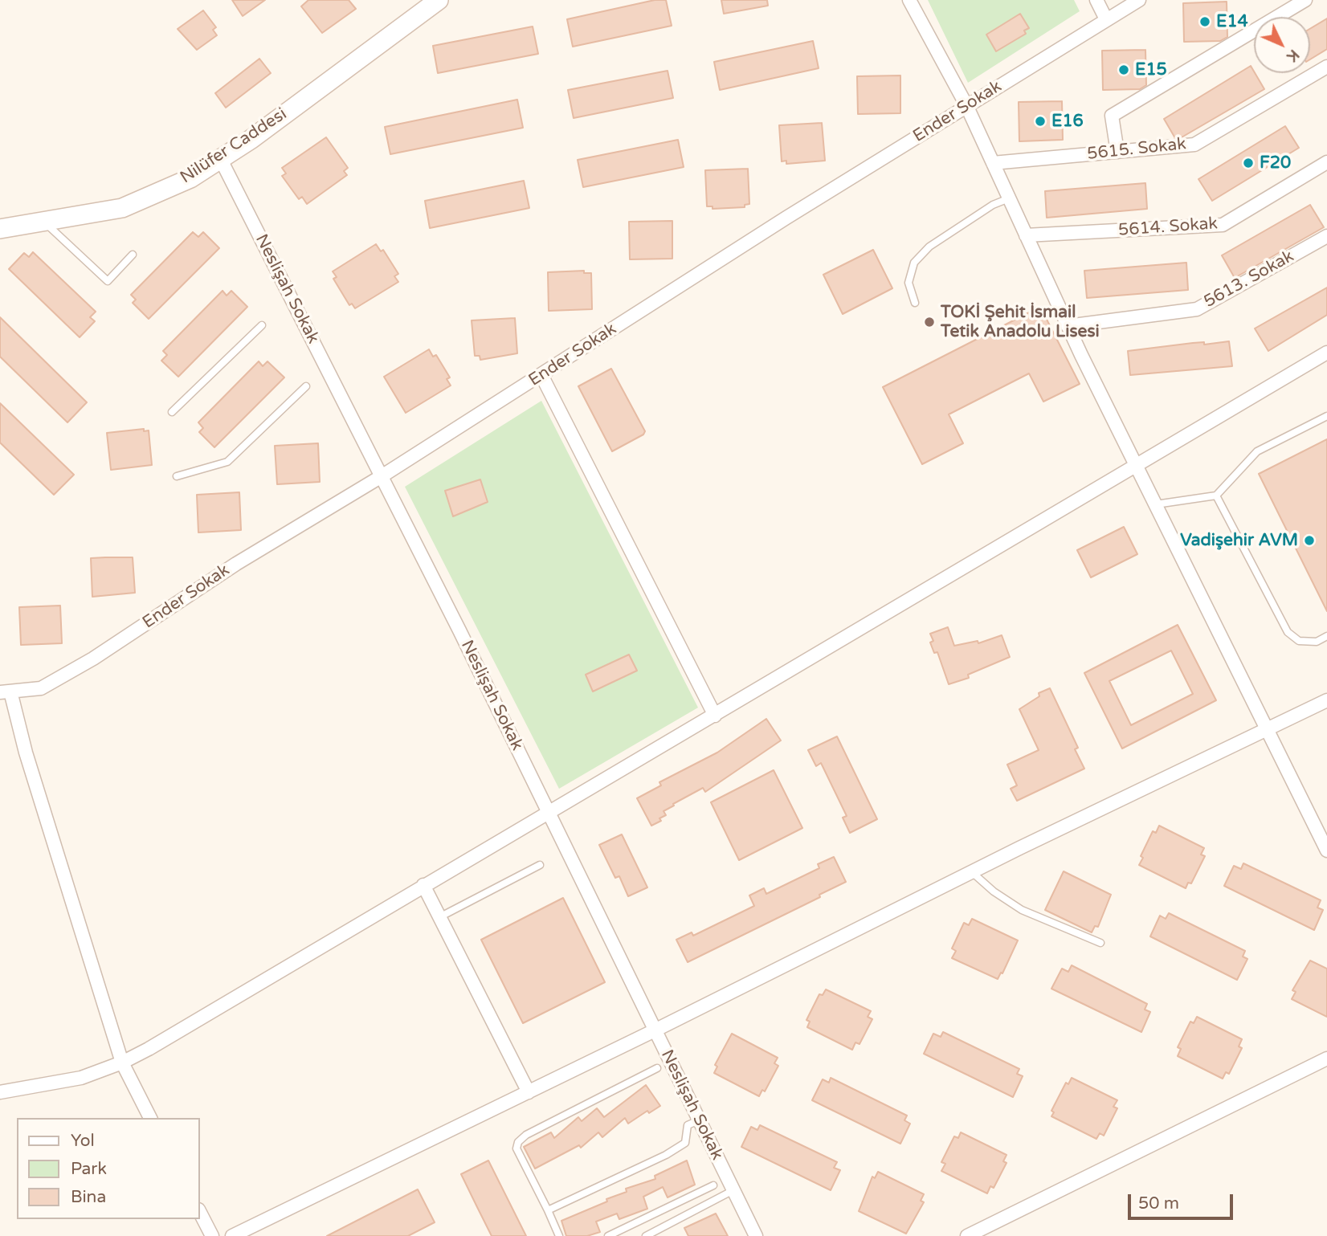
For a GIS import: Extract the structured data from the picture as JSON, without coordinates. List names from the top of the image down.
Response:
{
  "streets": {
    "street": [
      "Ender Sokak",
      "Nilüfer Caddesi",
      "5615. Sokak",
      "5614. Sokak",
      "5613. Sokak",
      "Neslişah Sokak"
    ]
  },
  "crossings": [
    ["Ender Sokak", "Neslişah Sokak"],
    ["Nilüfer Caddesi", "Neslişah Sokak"]
  ],
  "places": [
    "E14",
    "E15",
    "E16",
    "F20",
    "TOKİ Şehit İsmail Tetik Anadolu Lisesi",
    "Vadişehir AVM"
  ],
  "legend": ["Yol", "Park", "Bina"],
  "scale_bar": "50 m",
  "north": "bottom right"
}
